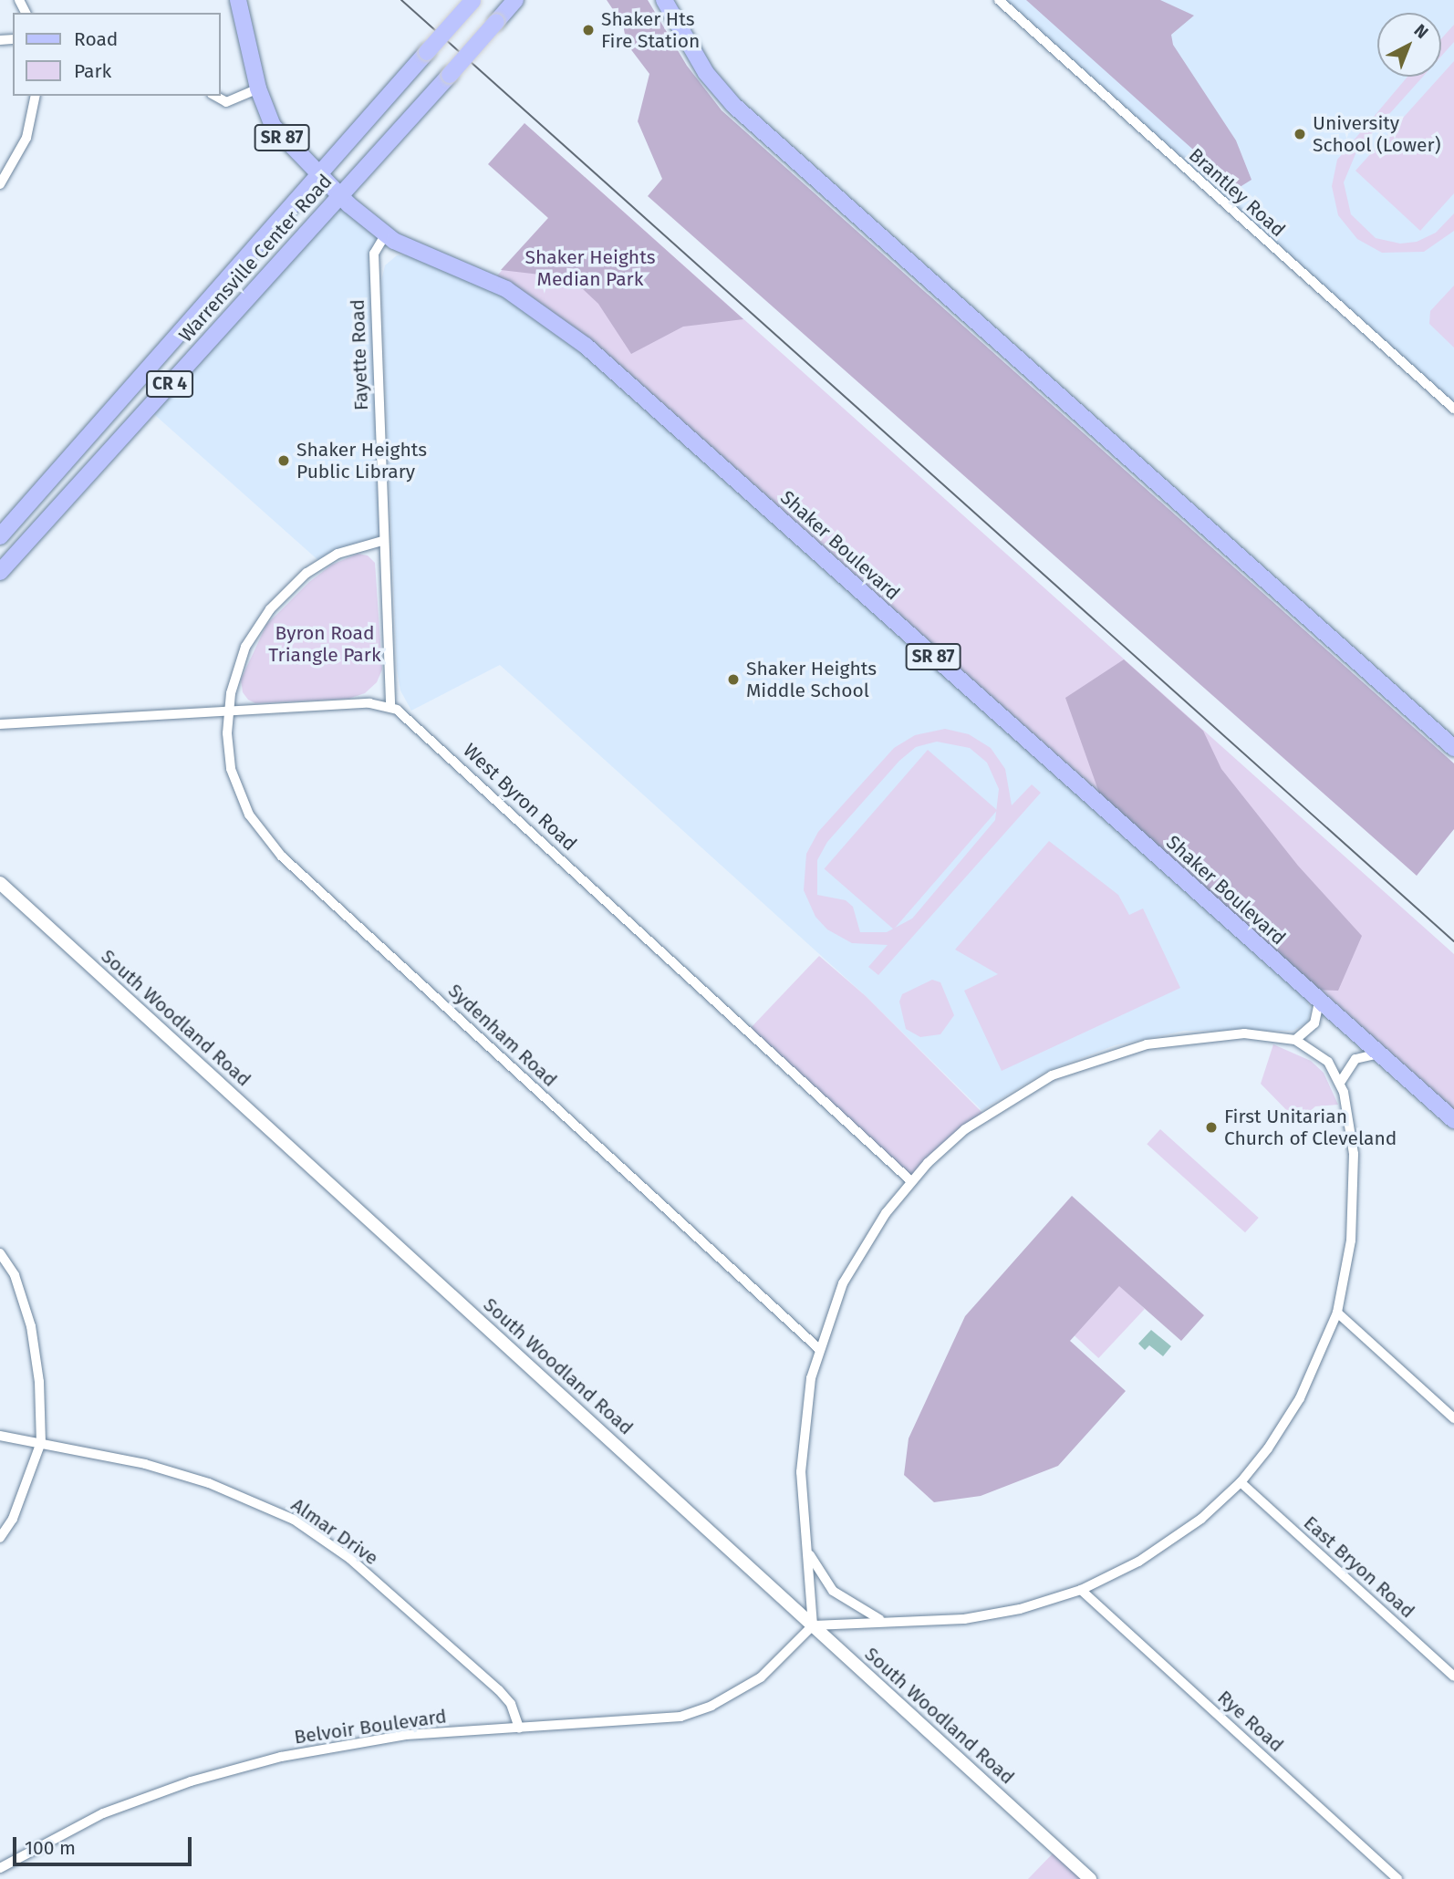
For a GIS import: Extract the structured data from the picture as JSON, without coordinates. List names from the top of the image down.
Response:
{
  "streets": {
    "main road": [
      "SR 87",
      "Warrensville Center Road",
      "CR 4",
      "Shaker Boulevard"
    ],
    "street": [
      "Brantley Road",
      "Fayette Road",
      "West Byron Road",
      "South Woodland Road",
      "Sydenham Road",
      "Almar Drive",
      "East Bryon Road",
      "Rye Road",
      "Belvoir Boulevard"
    ]
  },
  "crossings": [
    ["Warrensville Center Road", "Shaker Boulevard"],
    ["Fayette Road", "Shaker Boulevard"],
    ["Fayette Road", "West Byron Road"],
    ["Fayette Road", "Sydenham Road"],
    ["West Byron Road", "Sydenham Road"],
    ["South Woodland Road", "Belvoir Boulevard"],
    ["Almar Drive", "Belvoir Boulevard"]
  ],
  "parks": ["Shaker Heights Median Park", "Byron Road Triangle Park"],
  "places": [
    "Shaker Hts Fire Station",
    "University School (Lower)",
    "Shaker Heights Public Library",
    "Shaker Heights Middle School",
    "First Unitarian Church of Cleveland"
  ],
  "legend": ["Road", "Park"],
  "scale_bar": "100 m",
  "north": "top right"
}
